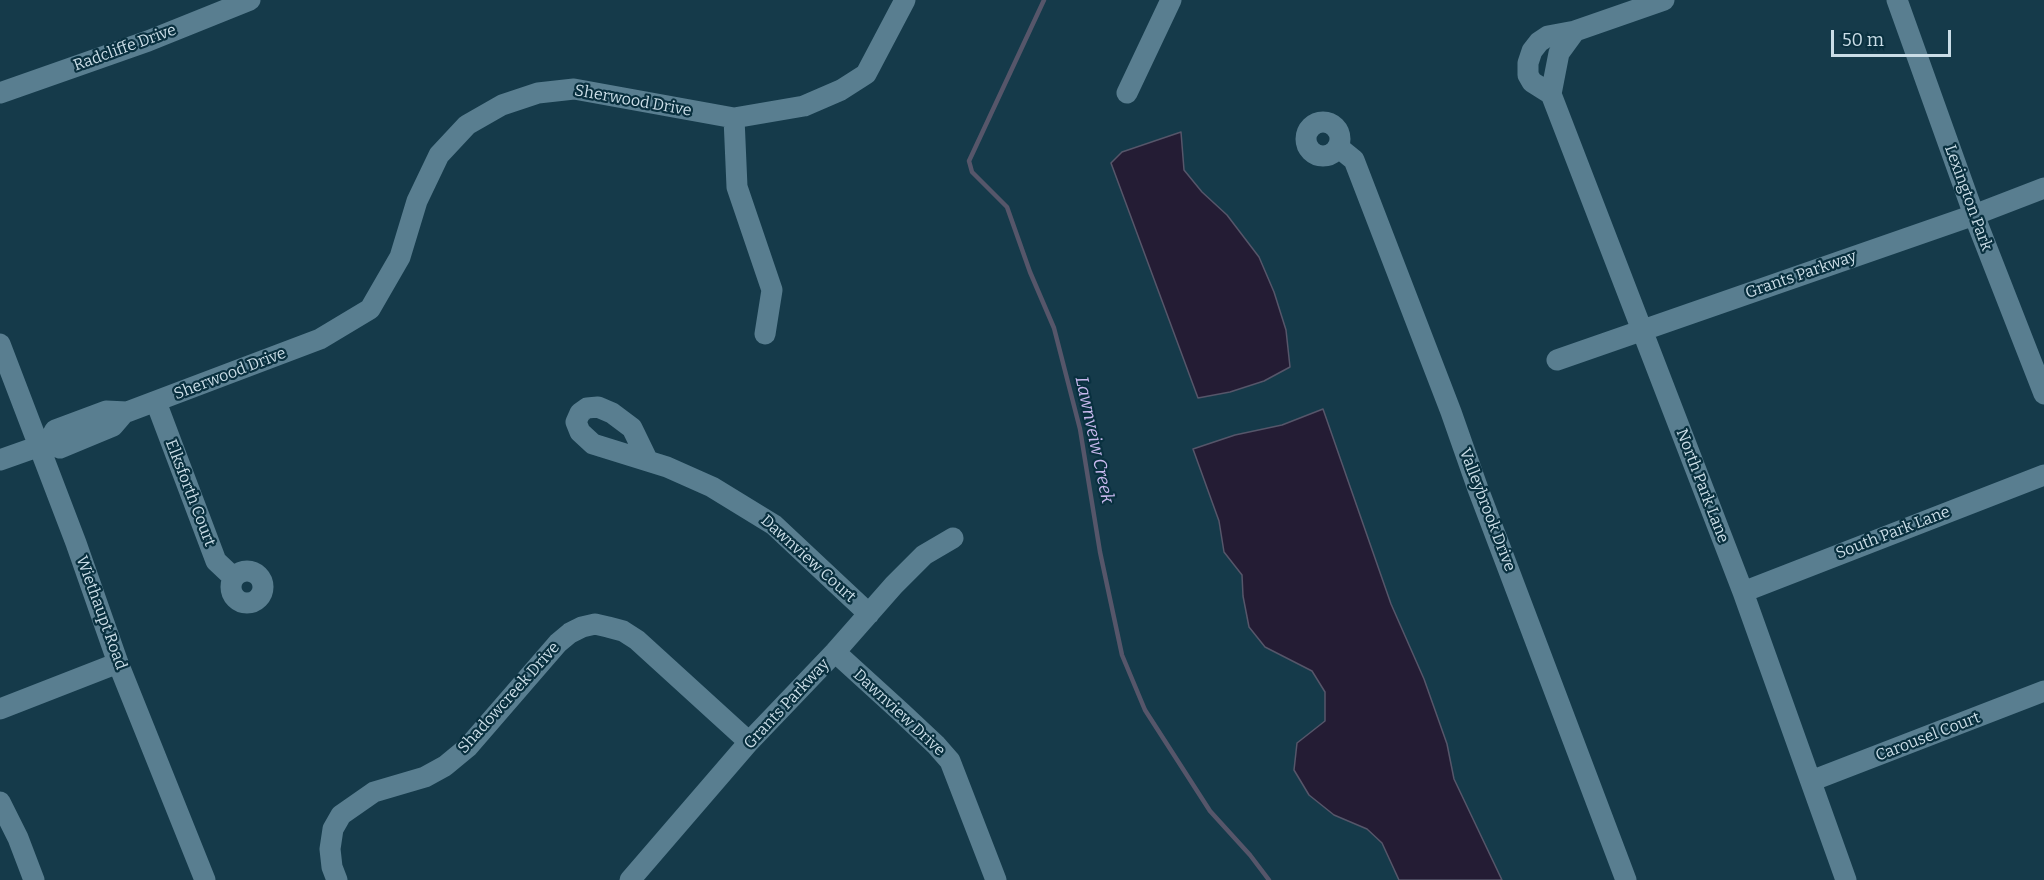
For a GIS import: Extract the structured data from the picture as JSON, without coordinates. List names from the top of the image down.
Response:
{
  "streets": {
    "street": [
      "Radcliffe Drive",
      "Sherwood Drive",
      "Lexington Park",
      "Grants Parkway",
      "North Park Lane",
      "Elksforth Court",
      "Valleybrook Drive",
      "South Park Lane",
      "Dawnview Court",
      "Wiethaupt Road",
      "Shadowcreek Drive",
      "Dawnview Drive",
      "Carousel Court"
    ]
  },
  "crossings": [
    ["Sherwood Drive", "Elksforth Court"],
    ["Sherwood Drive", "Wiethaupt Road"],
    ["Lexington Park", "Grants Parkway"],
    ["Grants Parkway", "North Park Lane"],
    ["Grants Parkway", "Dawnview Court"],
    ["Grants Parkway", "Shadowcreek Drive"],
    ["Grants Parkway", "Dawnview Drive"],
    ["North Park Lane", "South Park Lane"],
    ["North Park Lane", "Carousel Court"]
  ],
  "water": ["Lawnveiw Creek"],
  "scale_bar": "50 m"
}
